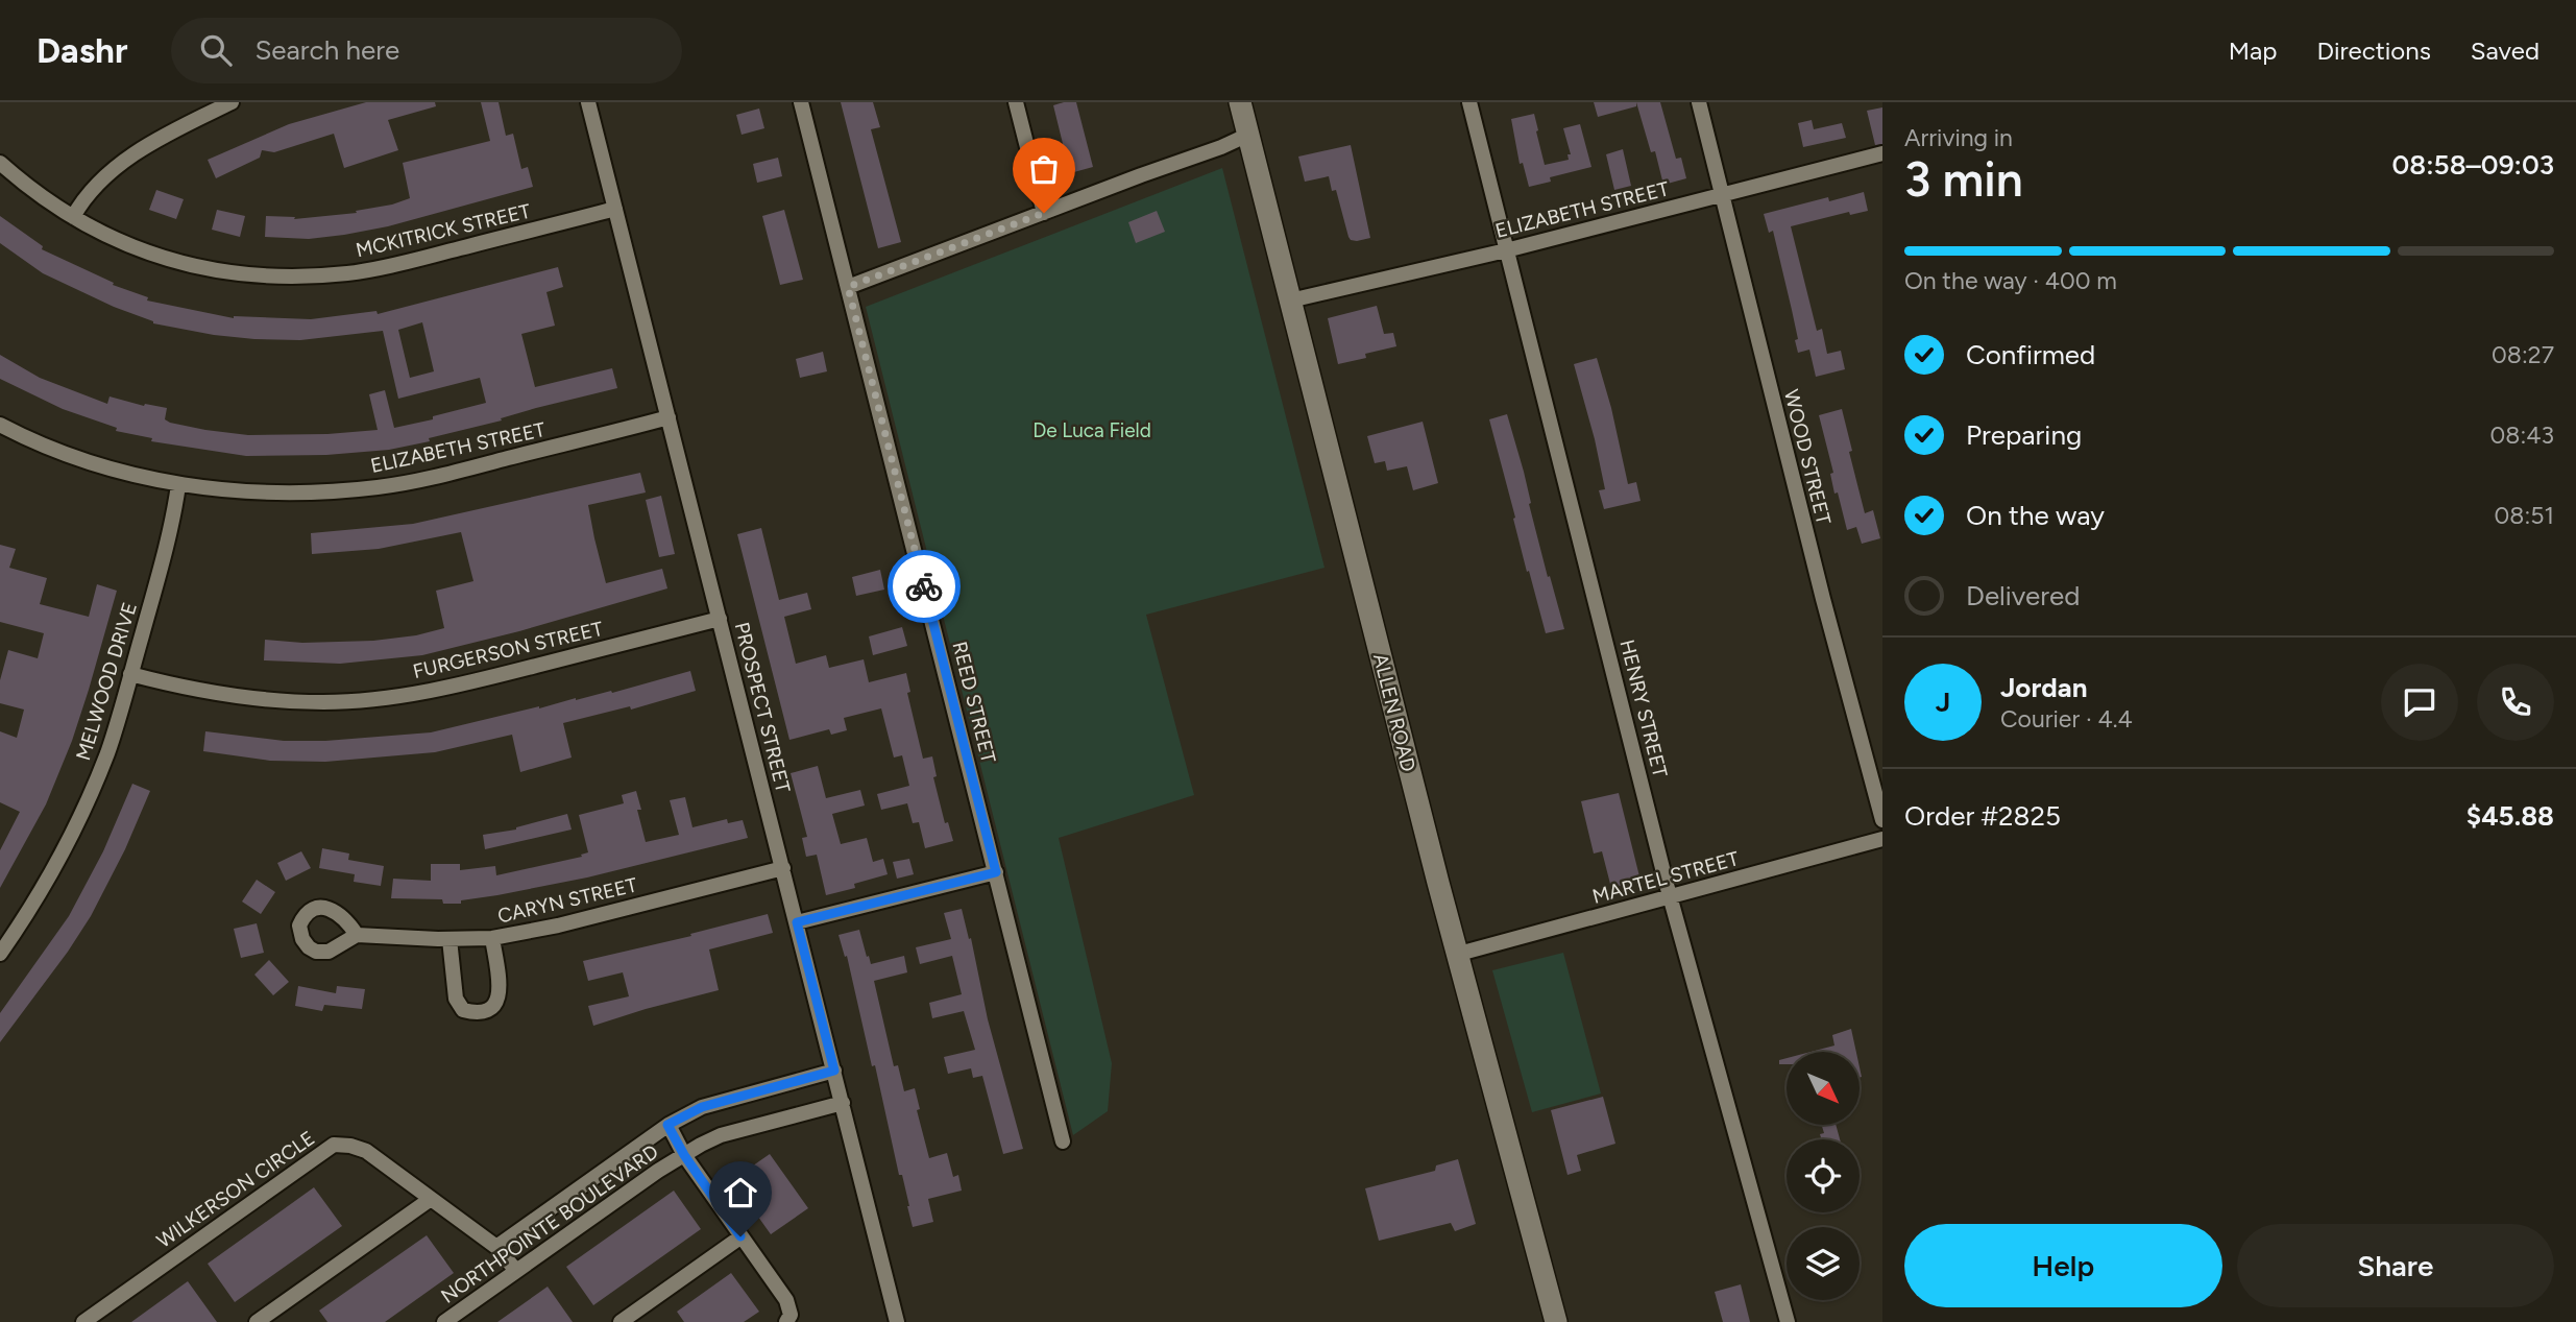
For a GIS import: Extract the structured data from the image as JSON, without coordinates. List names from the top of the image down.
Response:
{
  "streets": {
    "main road": ["ALLEN ROAD"],
    "street": [
      "ELIZABETH STREET",
      "MCKITRICK STREET",
      "WOOD STREET",
      "FURGERSON STREET",
      "MELWOOD DRIVE",
      "REED STREET",
      "PROSPECT STREET",
      "HENRY STREET",
      "MARTEL STREET",
      "CARYN STREET",
      "WILKERSON CIRCLE",
      "NORTHPOINTE BOULEVARD"
    ]
  },
  "crossings": [
    ["ELIZABETH STREET", "WOOD STREET"],
    ["ELIZABETH STREET", "MELWOOD DRIVE"],
    ["ELIZABETH STREET", "PROSPECT STREET"],
    ["ELIZABETH STREET", "HENRY STREET"],
    ["ELIZABETH STREET", "ALLEN ROAD"],
    ["MCKITRICK STREET", "PROSPECT STREET"],
    ["FURGERSON STREET", "MELWOOD DRIVE"],
    ["FURGERSON STREET", "PROSPECT STREET"],
    ["PROSPECT STREET", "CARYN STREET"],
    ["PROSPECT STREET", "NORTHPOINTE BOULEVARD"],
    ["HENRY STREET", "MARTEL STREET"],
    ["ALLEN ROAD", "MARTEL STREET"],
    ["WILKERSON CIRCLE", "NORTHPOINTE BOULEVARD"]
  ],
  "parks": ["De Luca Field"],
  "north": "bottom right",
  "page": {
    "header": "Dashr",
    "search": "Search here",
    "nav": ["Map", "Directions", "Saved"],
    "heading": ["3 min", "Arriving in", "08:58–09:03"],
    "panel": [
      "Jordan",
      "Courier · 4.4",
      "Order #2825",
      "$45.88"
    ],
    "bar": "On the way · 400 m",
    "list": [
      ["Confirmed", "08:27"],
      ["Preparing", "08:43"],
      ["On the way", "08:51"],
      "Delivered"
    ],
    "round": "J",
    "buttons": ["Help", "Share"]
  }
}
